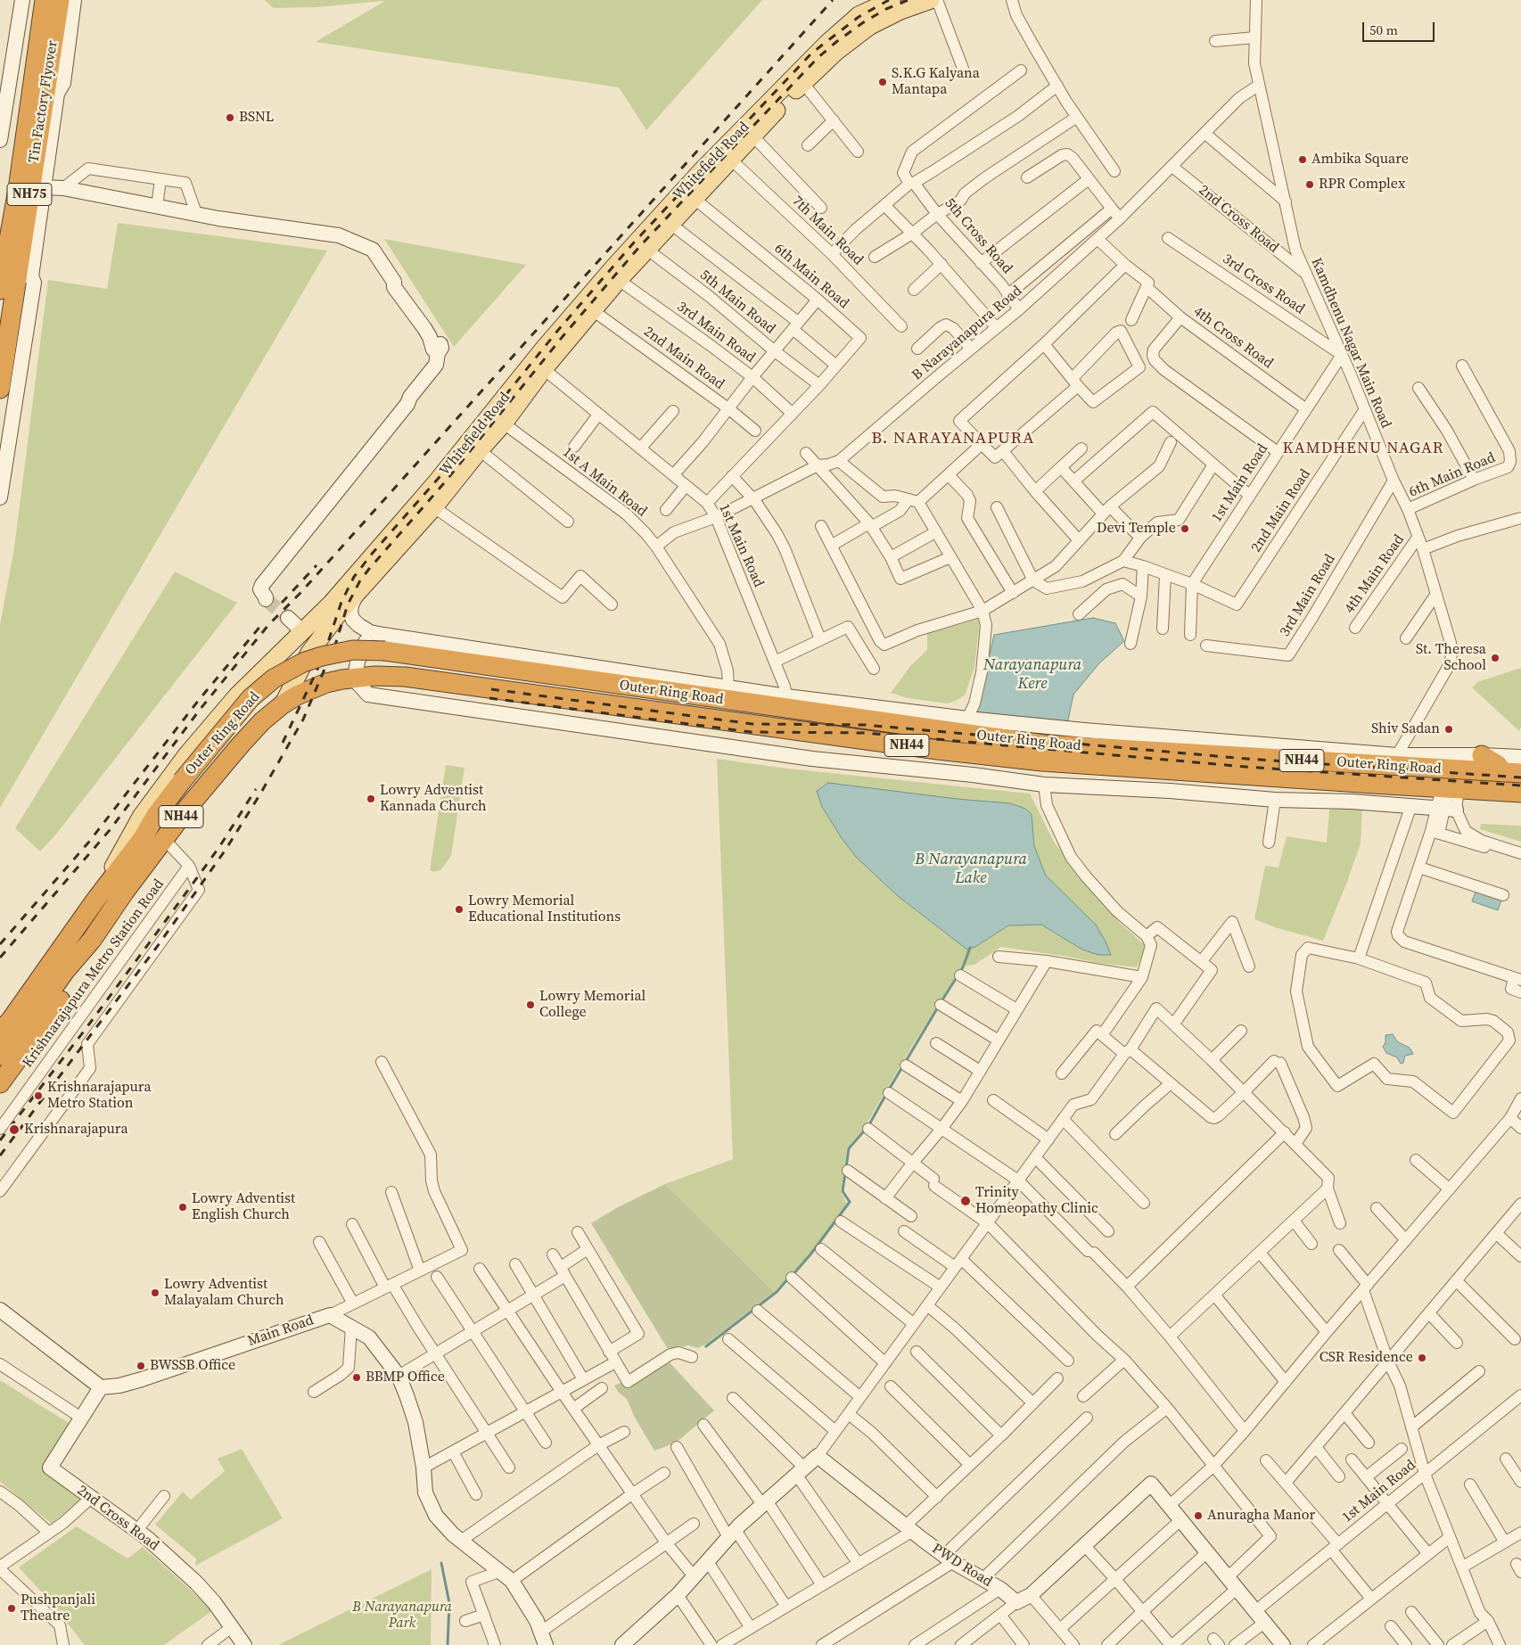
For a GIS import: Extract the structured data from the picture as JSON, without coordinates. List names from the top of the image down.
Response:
{
  "streets": {
    "highway": [
      "Tin Factory Flyover",
      "NH75",
      "Outer Ring Road",
      "NH44"
    ],
    "main road": ["Whitefield Road"],
    "street": [
      "2nd Cross Road",
      "7th Main Road",
      "5th Cross Road",
      "6th Main Road",
      "3rd Cross Road",
      "5th Main Road",
      "3rd Main Road",
      "B Narayanapura Road",
      "4th Cross Road",
      "Kamdhenu Nagar Main Road",
      "2nd Main Road",
      "1st A Main Road",
      "1st Main Road",
      "4th Main Road",
      "Krishnarajapura Metro Station Road",
      "Main Road",
      "PWD Road"
    ]
  },
  "crossings": [
    ["Whitefield Road", "7th Main Road"],
    ["Whitefield Road", "6th Main Road"],
    ["Whitefield Road", "5th Main Road"],
    ["Whitefield Road", "3rd Main Road"],
    ["Whitefield Road", "2nd Main Road"],
    ["Whitefield Road", "1st A Main Road"],
    ["Whitefield Road", "1st Main Road"],
    ["Whitefield Road", "Outer Ring Road"],
    ["2nd Cross Road", "B Narayanapura Road"],
    ["2nd Cross Road", "Kamdhenu Nagar Main Road"],
    ["2nd Cross Road", "Main Road"],
    ["5th Cross Road", "B Narayanapura Road"],
    ["6th Main Road", "5th Main Road"],
    ["6th Main Road", "3rd Main Road"],
    ["6th Main Road", "Kamdhenu Nagar Main Road"],
    ["6th Main Road", "1st Main Road"],
    ["3rd Cross Road", "Kamdhenu Nagar Main Road"],
    ["3rd Cross Road", "1st Main Road"],
    ["3rd Main Road", "Kamdhenu Nagar Main Road"],
    ["B Narayanapura Road", "Kamdhenu Nagar Main Road"],
    ["B Narayanapura Road", "1st A Main Road"],
    ["B Narayanapura Road", "1st Main Road"],
    ["4th Cross Road", "1st Main Road"],
    ["Kamdhenu Nagar Main Road", "2nd Main Road"],
    ["Kamdhenu Nagar Main Road", "1st Main Road"],
    ["Kamdhenu Nagar Main Road", "4th Main Road"],
    ["2nd Main Road", "1st Main Road"]
  ],
  "districts": ["B. NARAYANAPURA", "KAMDHENU NAGAR"],
  "water": ["Narayanapura Kere", "B Narayanapura Lake"],
  "parks": ["B Narayanapura Park"],
  "places": [
    "S.K.G Kalyana Mantapa",
    "BSNL",
    "Ambika Square",
    "RPR Complex",
    "Devi Temple",
    "St. Theresa School",
    "Shiv Sadan",
    "Lowry Adventist Kannada Church",
    "Lowry Memorial Educational Institutions",
    "Lowry Memorial College",
    "Krishnarajapura Metro Station",
    "Krishnarajapura",
    "Trinity Homeopathy Clinic",
    "Lowry Adventist English Church",
    "Lowry Adventist Malayalam Church",
    "CSR Residence",
    "BWSSB Office",
    "BBMP Office",
    "Anuragha Manor",
    "Pushpanjali Theatre"
  ],
  "scale_bar": "50 m"
}
